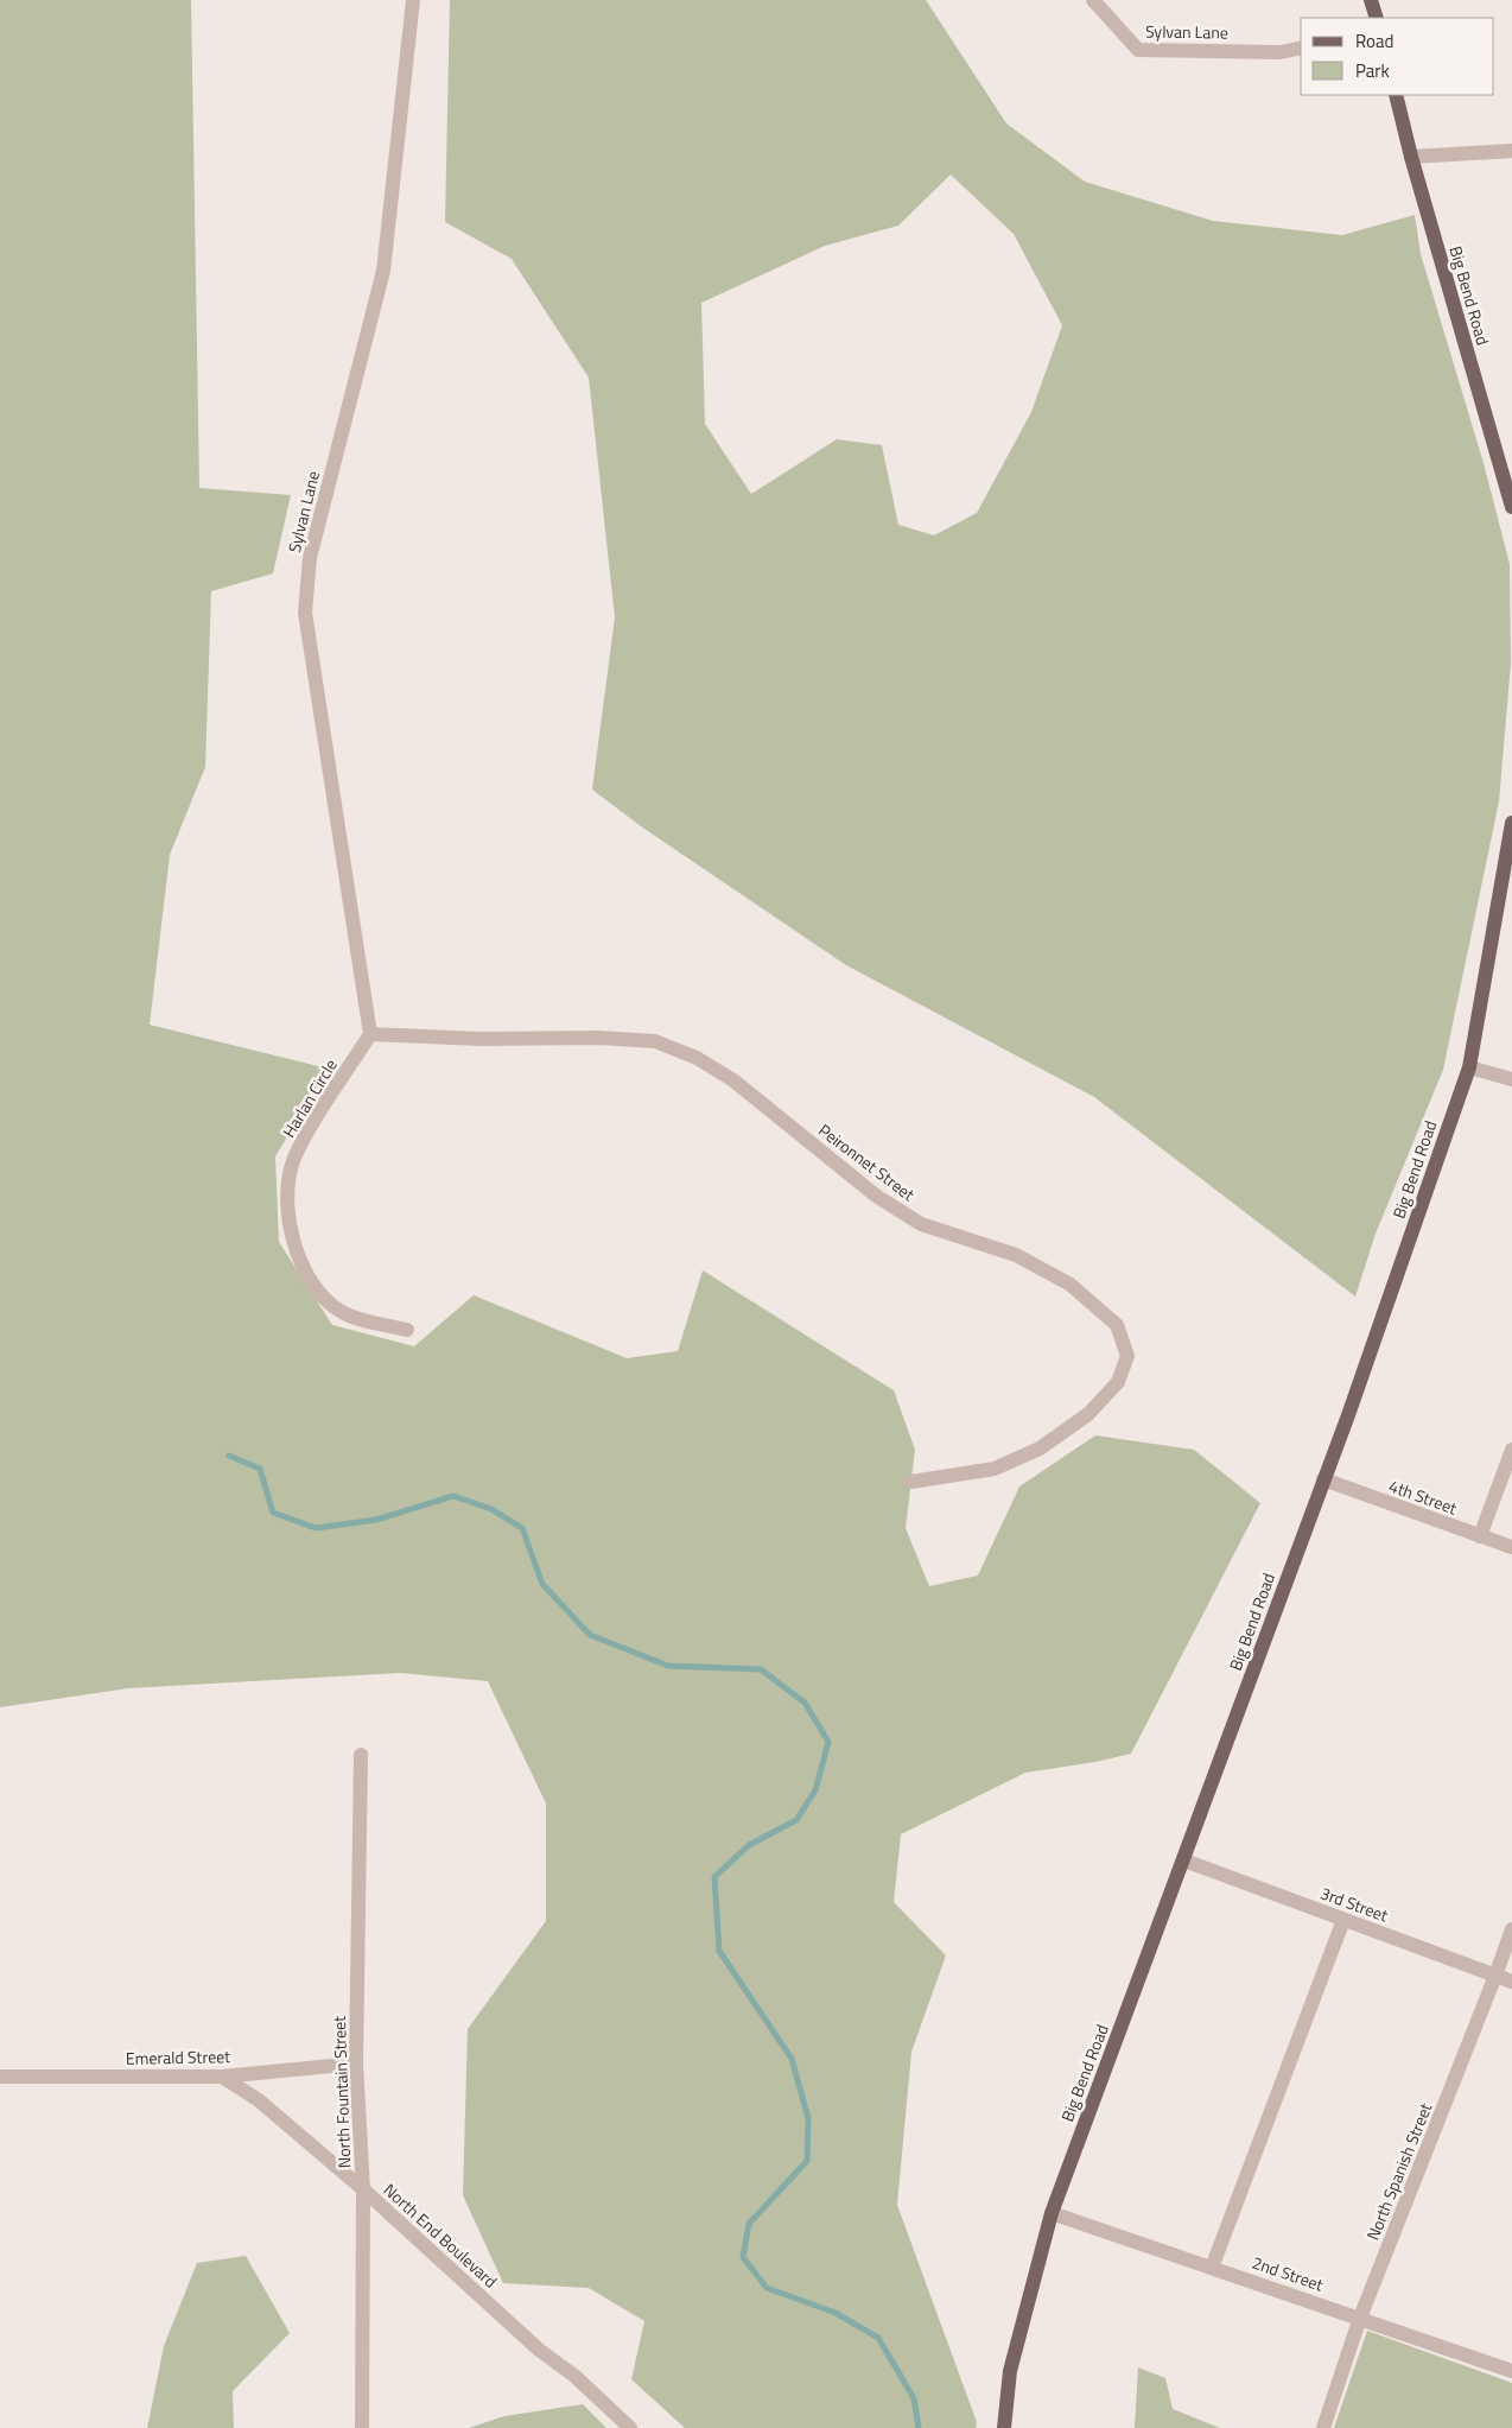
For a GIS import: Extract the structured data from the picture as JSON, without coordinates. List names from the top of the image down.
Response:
{
  "streets": {
    "main road": ["Big Bend Road"],
    "street": [
      "Sylvan Lane",
      "Harlan Circle",
      "Peironnet Street",
      "4th Street",
      "3rd Street",
      "Emerald Street",
      "North Fountain Street",
      "North Spanish Street",
      "North End Boulevard",
      "2nd Street"
    ]
  },
  "crossings": [
    ["Sylvan Lane", "Harlan Circle"],
    ["Sylvan Lane", "Peironnet Street"],
    ["Big Bend Road", "4th Street"],
    ["Big Bend Road", "3rd Street"],
    ["Big Bend Road", "2nd Street"],
    ["Harlan Circle", "Peironnet Street"],
    ["3rd Street", "North Spanish Street"],
    ["Emerald Street", "North Fountain Street"],
    ["Emerald Street", "North End Boulevard"],
    ["North Fountain Street", "North End Boulevard"],
    ["North Spanish Street", "2nd Street"]
  ],
  "legend": ["Road", "Park"]
}
